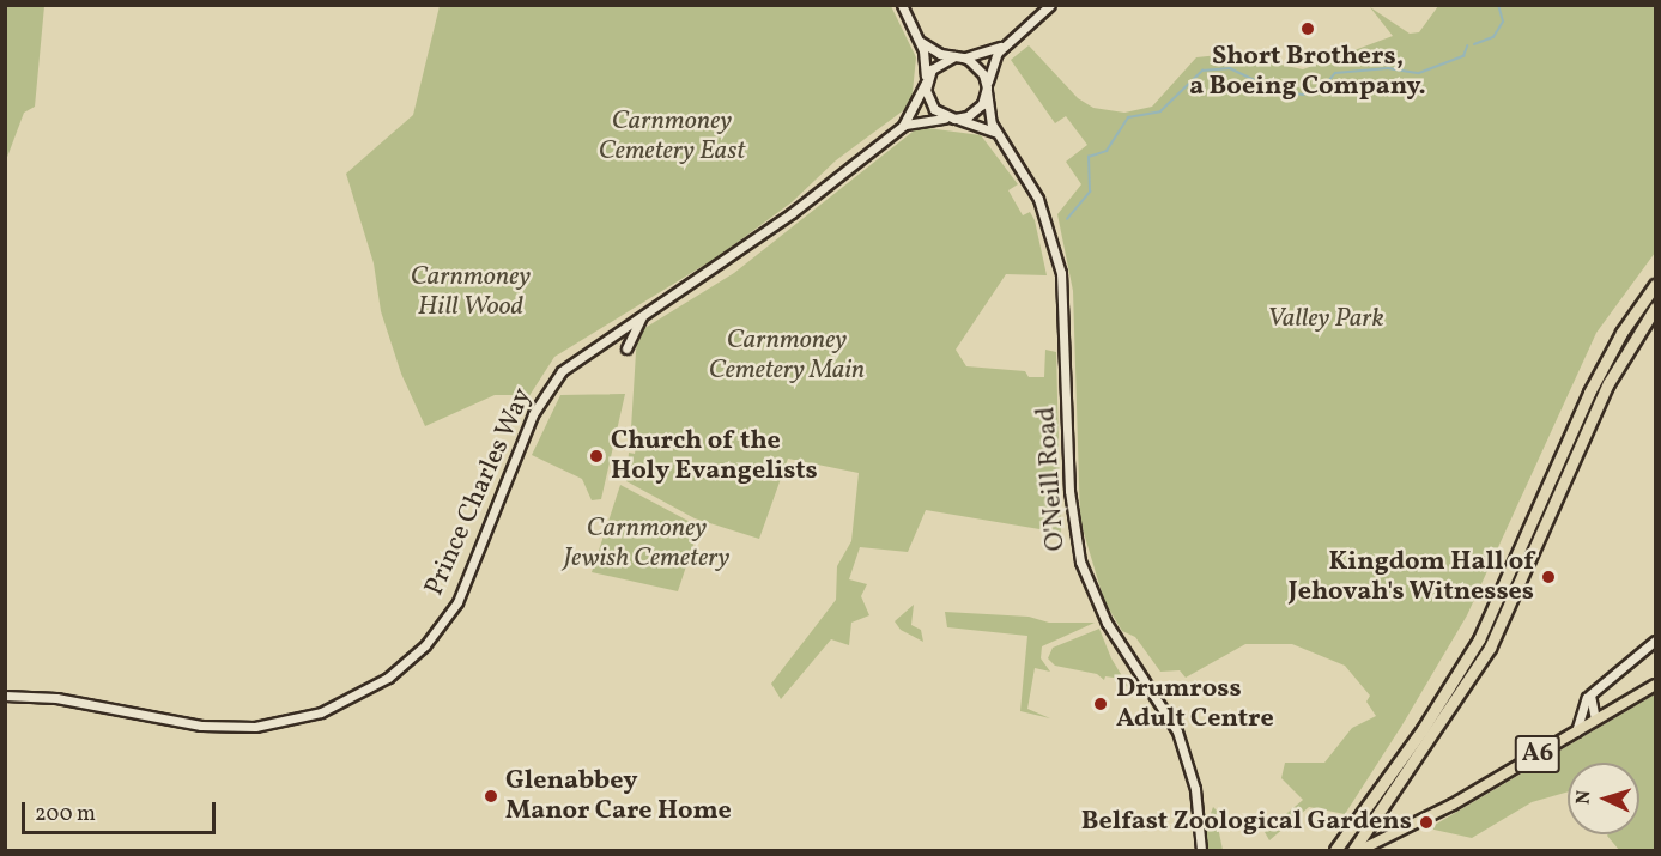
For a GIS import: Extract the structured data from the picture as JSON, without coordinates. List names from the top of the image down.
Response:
{
  "streets": {
    "main road": ["A6"],
    "street": ["O'Neill Road", "Prince Charles Way"]
  },
  "crossings": [
    ["O'Neill Road", "Prince Charles Way"]
  ],
  "parks": [
    "Carnmoney Cemetery East",
    "Carnmoney Hill Wood",
    "Valley Park",
    "Carnmoney Cemetery Main",
    "Carnmoney Jewish Cemetery"
  ],
  "places": [
    "Short Brothers, a Boeing Company.",
    "Church of the Holy Evangelists",
    "Kingdom Hall of Jehovah's Witnesses",
    "Drumross Adult Centre",
    "Glenabbey Manor Care Home",
    "Belfast Zoological Gardens"
  ],
  "scale_bar": "200 m",
  "north": "left"
}
